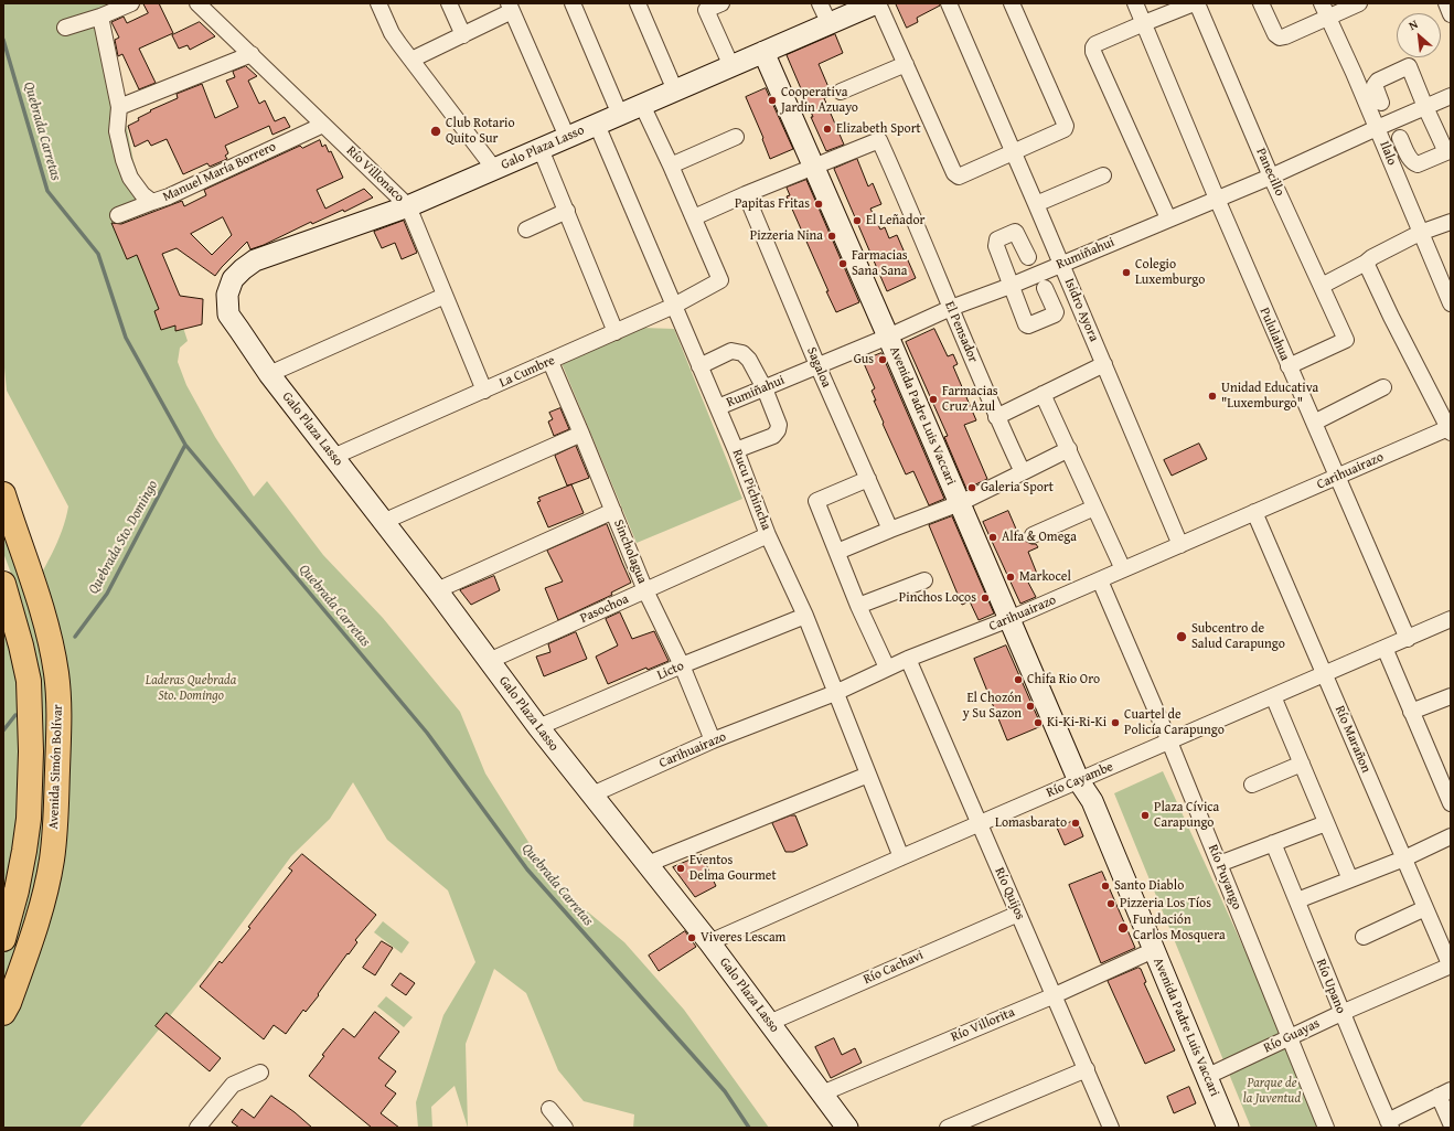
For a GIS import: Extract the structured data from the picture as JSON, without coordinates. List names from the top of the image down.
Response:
{
  "streets": {
    "highway": ["Avenida Simón Bolívar"],
    "street": [
      "Galo Plaza Lasso",
      "Ilalo",
      "Manuel María Borrero",
      "Panecillo",
      "Río Villonaco",
      "Rumiñahui",
      "Isidro Ayora",
      "El Pensador",
      "Pululahua",
      "Sagaloa",
      "La Cumbre",
      "Avenida Padre Luis Vaccari",
      "Carihuairazo",
      "Rucu Pichincha",
      "Sincholagua",
      "Pasochoa",
      "Licto",
      "Río Marañon",
      "Río Cayambe",
      "Río Puyango",
      "Río Quijos",
      "Río Cachavi",
      "Río Upano",
      "Río Villorita",
      "Río Guayas"
    ]
  },
  "crossings": [
    ["Galo Plaza Lasso", "Río Villonaco"],
    ["Galo Plaza Lasso", "La Cumbre"],
    ["Galo Plaza Lasso", "Avenida Padre Luis Vaccari"],
    ["Galo Plaza Lasso", "Carihuairazo"],
    ["Galo Plaza Lasso", "Rucu Pichincha"],
    ["Galo Plaza Lasso", "Pasochoa"],
    ["Galo Plaza Lasso", "Licto"],
    ["Galo Plaza Lasso", "Río Cayambe"],
    ["Galo Plaza Lasso", "Río Cachavi"],
    ["Galo Plaza Lasso", "Río Villorita"],
    ["Ilalo", "Rumiñahui"],
    ["Manuel María Borrero", "Río Villonaco"],
    ["Panecillo", "Rumiñahui"],
    ["Panecillo", "Pululahua"],
    ["Río Villonaco", "La Cumbre"],
    ["Rumiñahui", "Isidro Ayora"],
    ["Rumiñahui", "El Pensador"],
    ["Rumiñahui", "Pululahua"],
    ["Rumiñahui", "Sagaloa"],
    ["Rumiñahui", "Avenida Padre Luis Vaccari"],
    ["Rumiñahui", "Rucu Pichincha"],
    ["Isidro Ayora", "Carihuairazo"],
    ["El Pensador", "Avenida Padre Luis Vaccari"],
    ["Pululahua", "Carihuairazo"],
    ["Pululahua", "Río Cayambe"],
    ["La Cumbre", "Rucu Pichincha"],
    ["La Cumbre", "Sincholagua"],
    ["Avenida Padre Luis Vaccari", "Carihuairazo"],
    ["Avenida Padre Luis Vaccari", "Río Cayambe"],
    ["Avenida Padre Luis Vaccari", "Río Villorita"],
    ["Avenida Padre Luis Vaccari", "Río Guayas"],
    ["Carihuairazo", "Rucu Pichincha"],
    ["Carihuairazo", "Sincholagua"],
    ["Carihuairazo", "Río Marañon"],
    ["Carihuairazo", "Río Puyango"],
    ["Carihuairazo", "Río Quijos"],
    ["Rucu Pichincha", "Pasochoa"],
    ["Rucu Pichincha", "Licto"],
    ["Rucu Pichincha", "Río Cayambe"],
    ["Sincholagua", "Pasochoa"],
    ["Sincholagua", "Licto"],
    ["Río Marañon", "Río Cayambe"],
    ["Río Marañon", "Río Guayas"],
    ["Río Cayambe", "Río Puyango"],
    ["Río Cayambe", "Río Quijos"],
    ["Río Puyango", "Río Guayas"],
    ["Río Quijos", "Río Cachavi"],
    ["Río Quijos", "Río Villorita"],
    ["Río Upano", "Río Guayas"]
  ],
  "water": ["Quebrada Carretas", "Quebrada Sto. Domingo"],
  "parks": ["Laderas Quebrada Sto. Domingo", "Parque de la Juventud"],
  "places": [
    "Cooperativa Jardin Azuayo",
    "Elizabeth Sport",
    "Club Rotario Quito Sur",
    "Papitas Fritas",
    "El Leñador",
    "Pizzeria Nina",
    "Farmacias Sana Sana",
    "Colegio Luxemburgo",
    "Gus",
    "Unidad Educativa \"Luxemburgo\"",
    "Farmacias Cruz Azul",
    "Galeria Sport",
    "Alfa & Omega",
    "Markocel",
    "Pinchos Locos",
    "Subcentro de Salud Carapungo",
    "Chifa Rio Oro",
    "El Chozón y Su Sazon",
    "Ki-Ki-Ri-Ki",
    "Cuartel de Policía Carapungo",
    "Plaza Cívica Carapungo",
    "Lomasbarato",
    "Eventos Delma Gourmet",
    "Santo Diablo",
    "Pizzeria Los Tíos",
    "Fundación Carlos Mosquera",
    "Viveres Lescam"
  ],
  "north": "top left"
}
